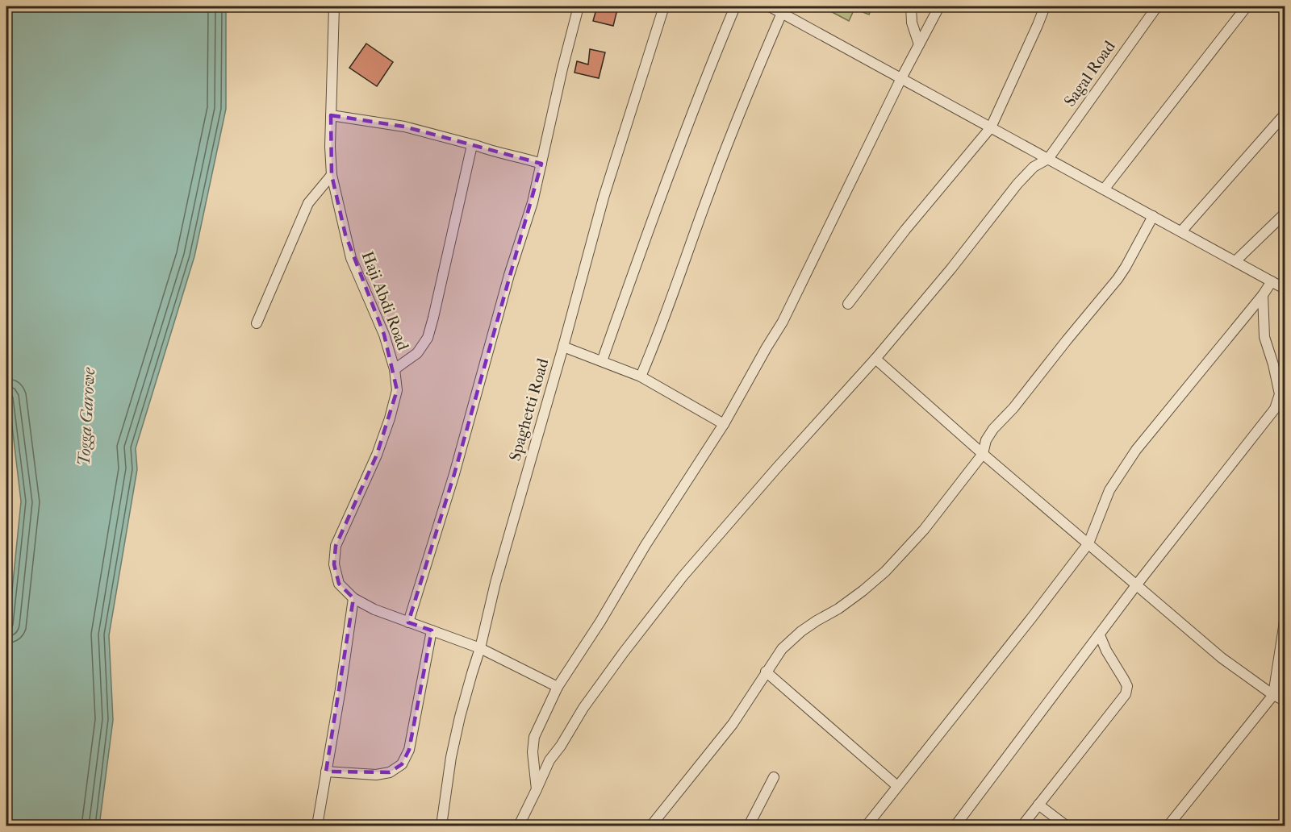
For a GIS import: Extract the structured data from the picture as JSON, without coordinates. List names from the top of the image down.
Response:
{
  "streets": {
    "street": ["Sagal Road", "Haji Abdi Road", "Spaghetti Road"]
  },
  "crossings": [
    ["Haji Abdi Road", "Spaghetti Road"]
  ],
  "water": ["Togga Garowe"]
}
